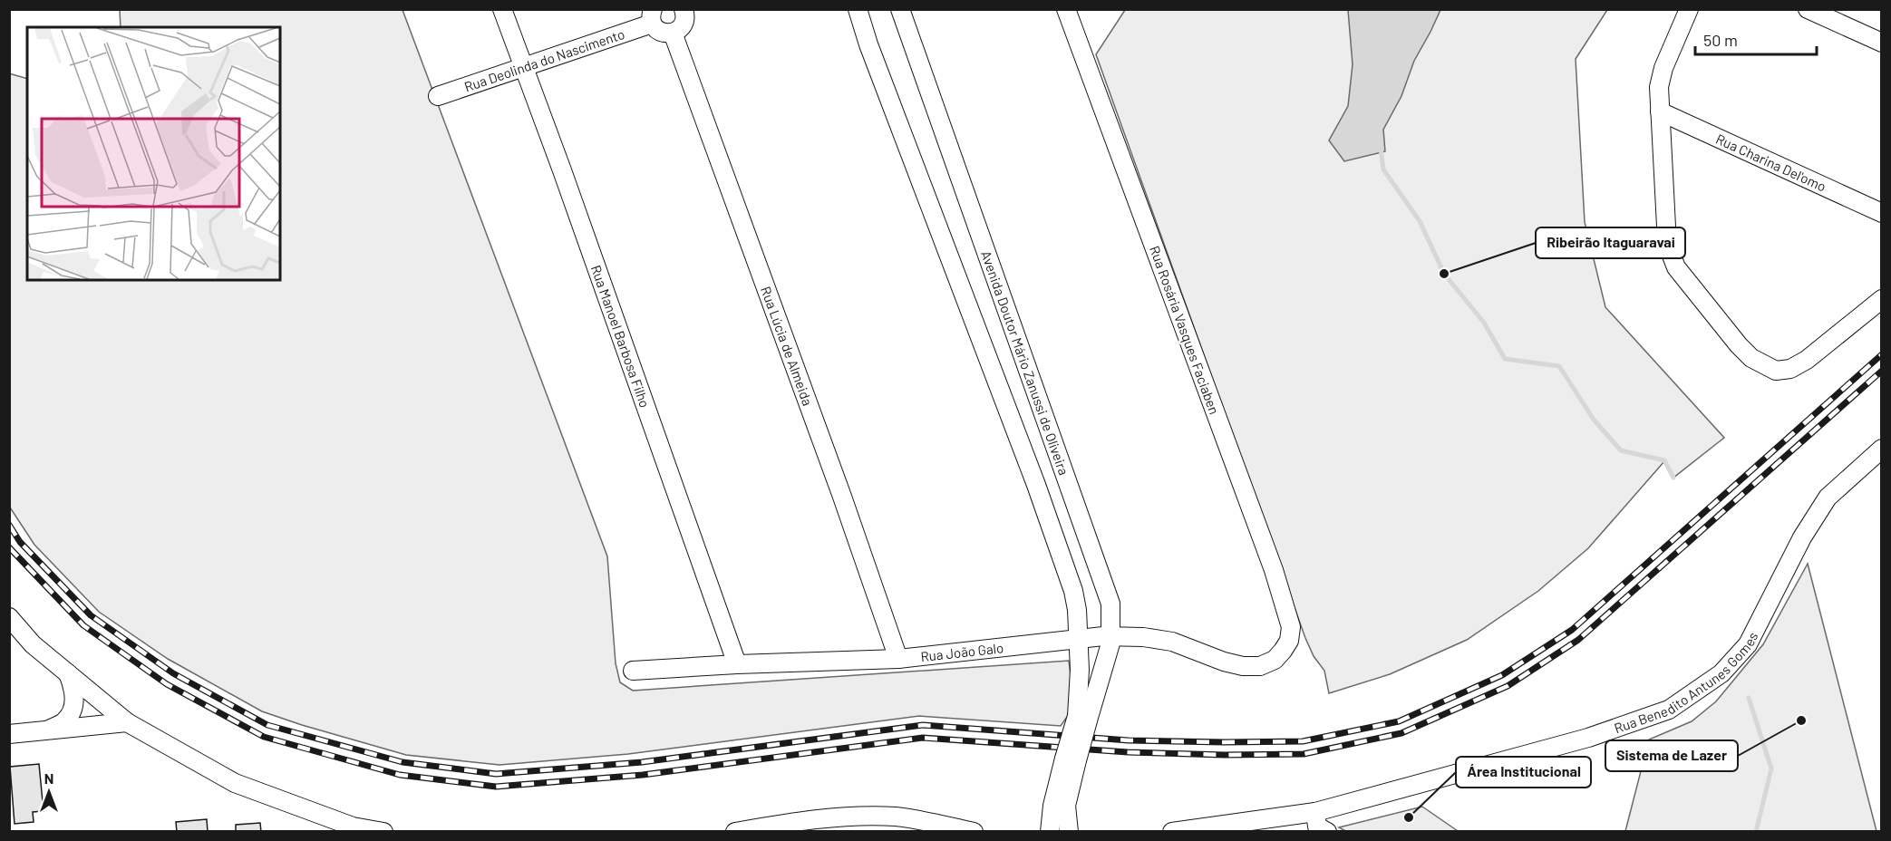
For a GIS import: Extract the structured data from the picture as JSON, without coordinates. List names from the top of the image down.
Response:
{
  "streets": {
    "street": [
      "Rua Deolinda do Nascimento",
      "Rua Charina Del'omo",
      "Rua Rosária Vasques Faciaben",
      "Rua Manoel Barbosa Filho",
      "Rua Lúcia de Almeida",
      "Avenida Doutor Mário Zanussi de Oliveira",
      "Rua João Galo",
      "Rua Benedito Antunes Gomes"
    ]
  },
  "crossings": [
    ["Rua Deolinda do Nascimento", "Rua Manoel Barbosa Filho"],
    ["Rua Rosária Vasques Faciaben", "Rua João Galo"],
    ["Rua Manoel Barbosa Filho", "Rua João Galo"],
    ["Rua Lúcia de Almeida", "Rua João Galo"],
    ["Avenida Doutor Mário Zanussi de Oliveira", "Rua João Galo"]
  ],
  "places": ["Ribeirão Itaguaravai", "Sistema de Lazer", "Área Institucional"],
  "scale_bar": "50 m",
  "north": "top"
}
